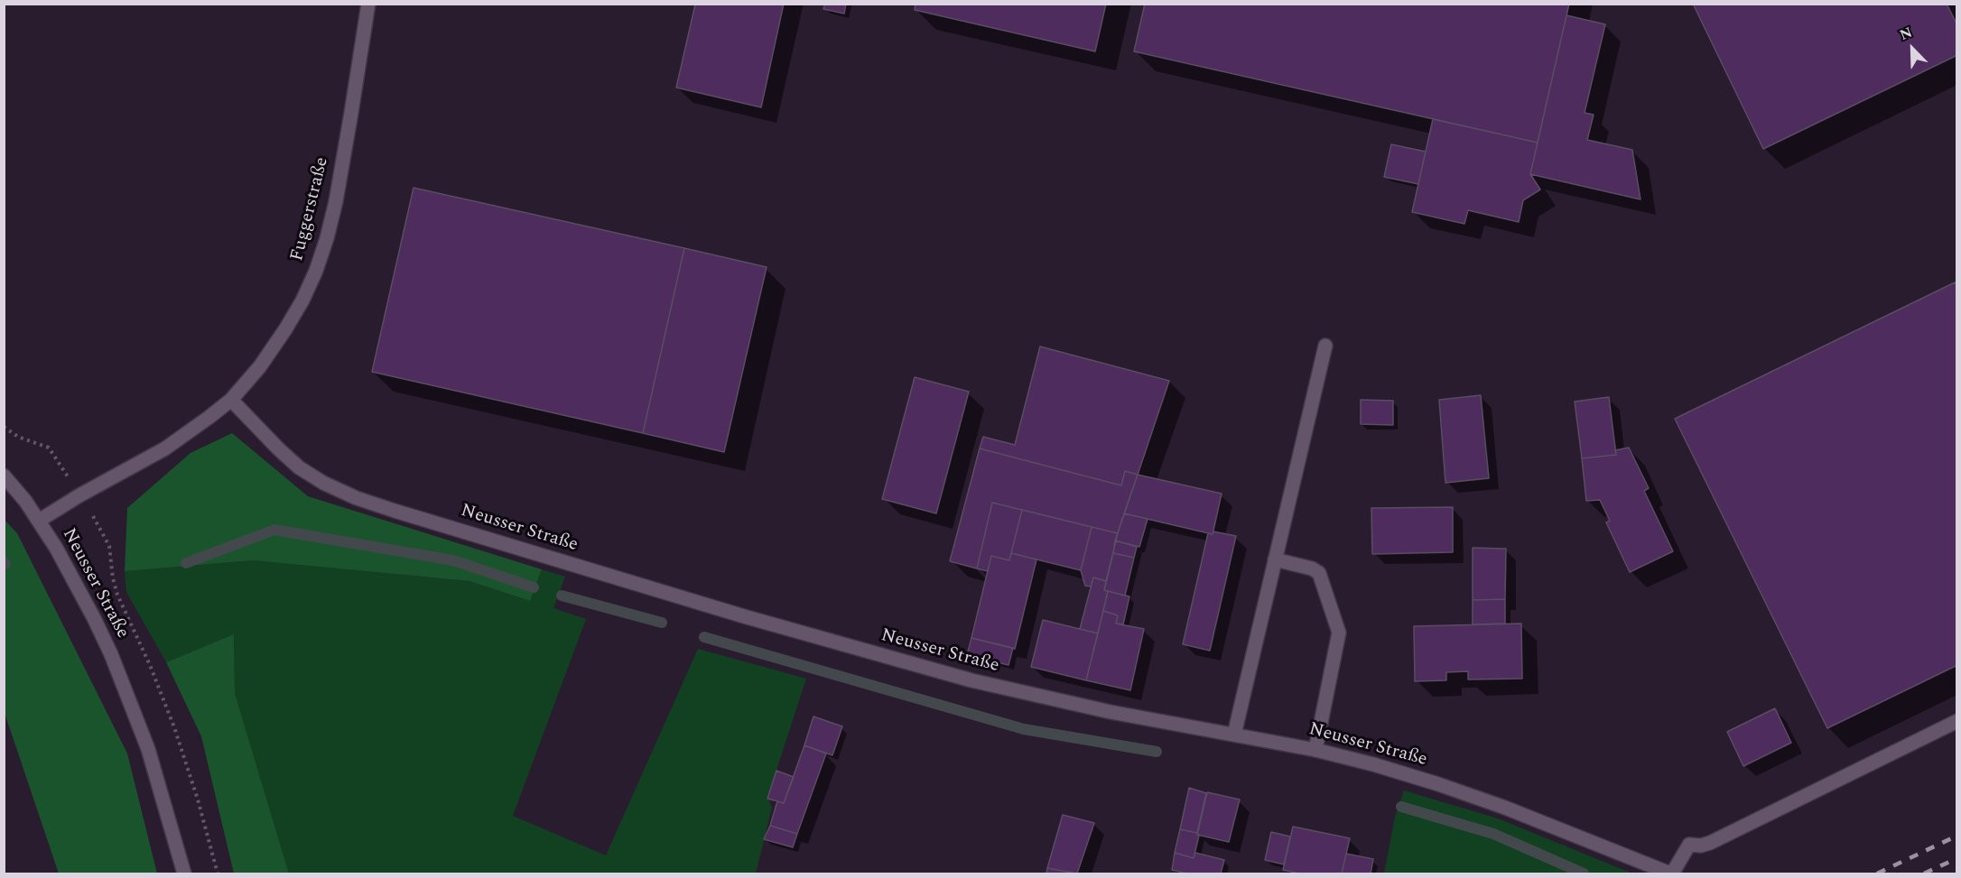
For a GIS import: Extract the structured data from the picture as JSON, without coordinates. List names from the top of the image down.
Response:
{
  "streets": {
    "street": ["Fuggerstraße", "Neusser Straße"]
  },
  "crossings": [
    ["Fuggerstraße", "Neusser Straße"]
  ],
  "north": "top left"
}
